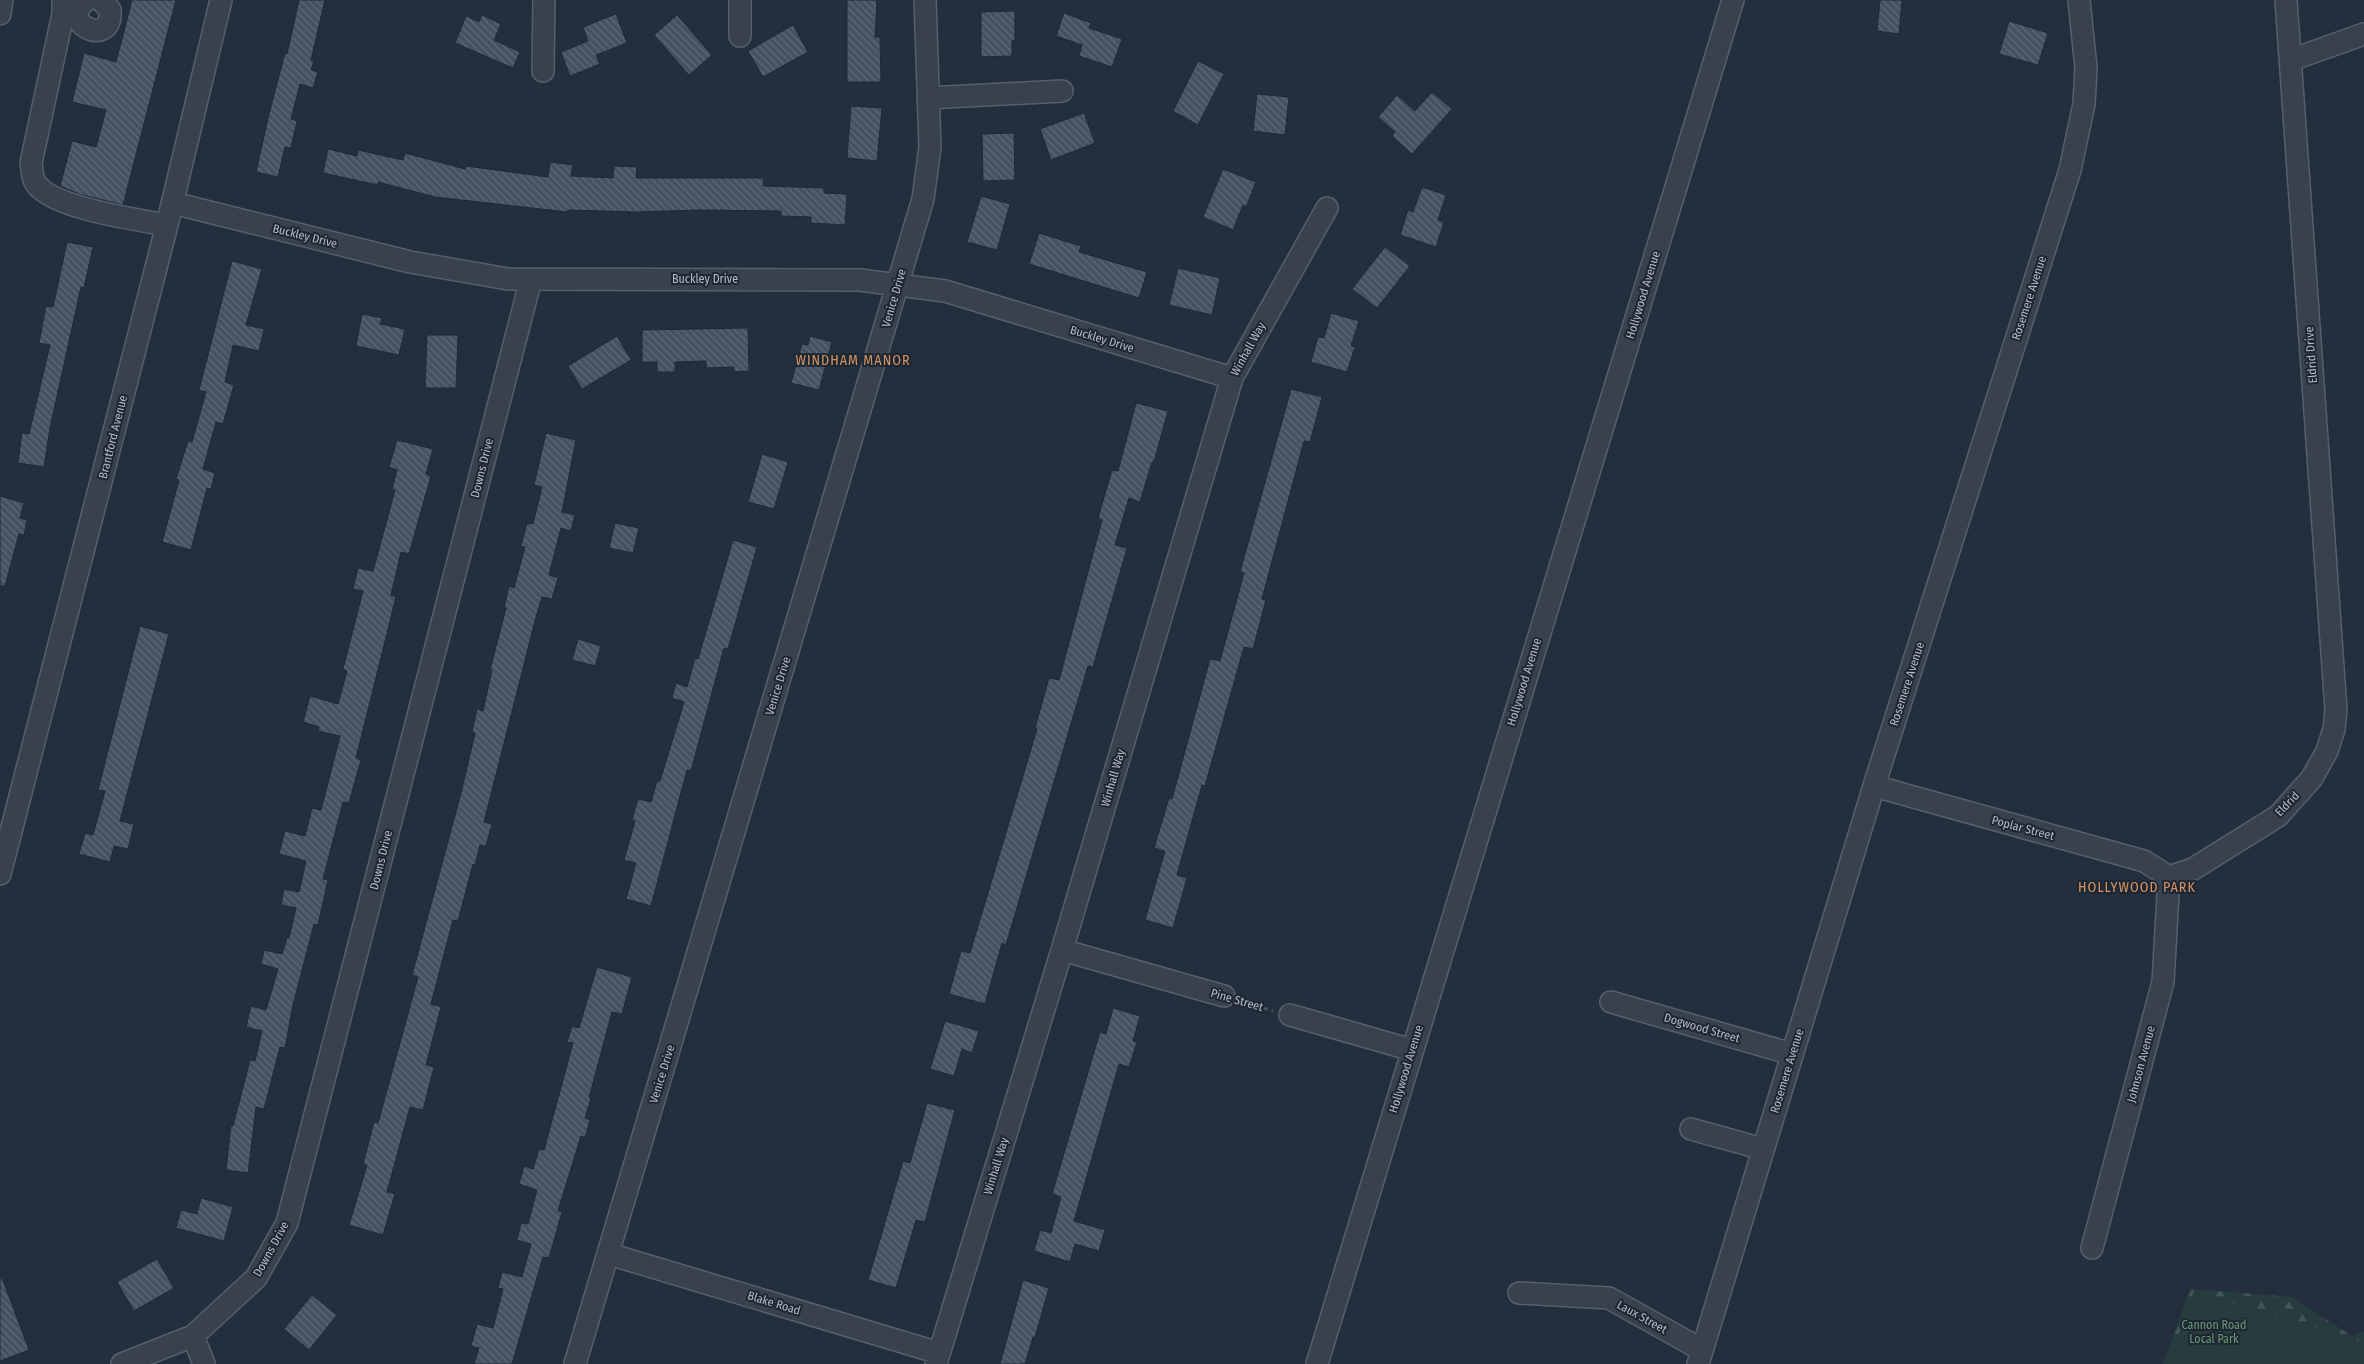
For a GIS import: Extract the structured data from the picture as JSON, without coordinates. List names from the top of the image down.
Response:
{
  "streets": {
    "street": [
      "Buckley Drive",
      "Hollywood Avenue",
      "Venice Drive",
      "Rosemere Avenue",
      "Winhall Way",
      "Eldrid Drive",
      "Brantford Avenue",
      "Downs Drive",
      "Eldrid",
      "Poplar Street",
      "Pine Street",
      "Dogwood Street",
      "Johnson Avenue",
      "Blake Road",
      "Laux Street"
    ]
  },
  "crossings": [
    ["Buckley Drive", "Venice Drive"],
    ["Buckley Drive", "Winhall Way"],
    ["Buckley Drive", "Brantford Avenue"],
    ["Buckley Drive", "Downs Drive"],
    ["Venice Drive", "Blake Road"],
    ["Rosemere Avenue", "Poplar Street"],
    ["Rosemere Avenue", "Dogwood Street"],
    ["Rosemere Avenue", "Laux Street"],
    ["Winhall Way", "Pine Street"],
    ["Winhall Way", "Blake Road"],
    ["Eldrid Drive", "Eldrid"],
    ["Eldrid", "Poplar Street"],
    ["Eldrid", "Johnson Avenue"],
    ["Poplar Street", "Johnson Avenue"]
  ],
  "districts": ["WINDHAM MANOR", "HOLLYWOOD PARK"],
  "parks": ["Cannon Road Local Park"]
}
